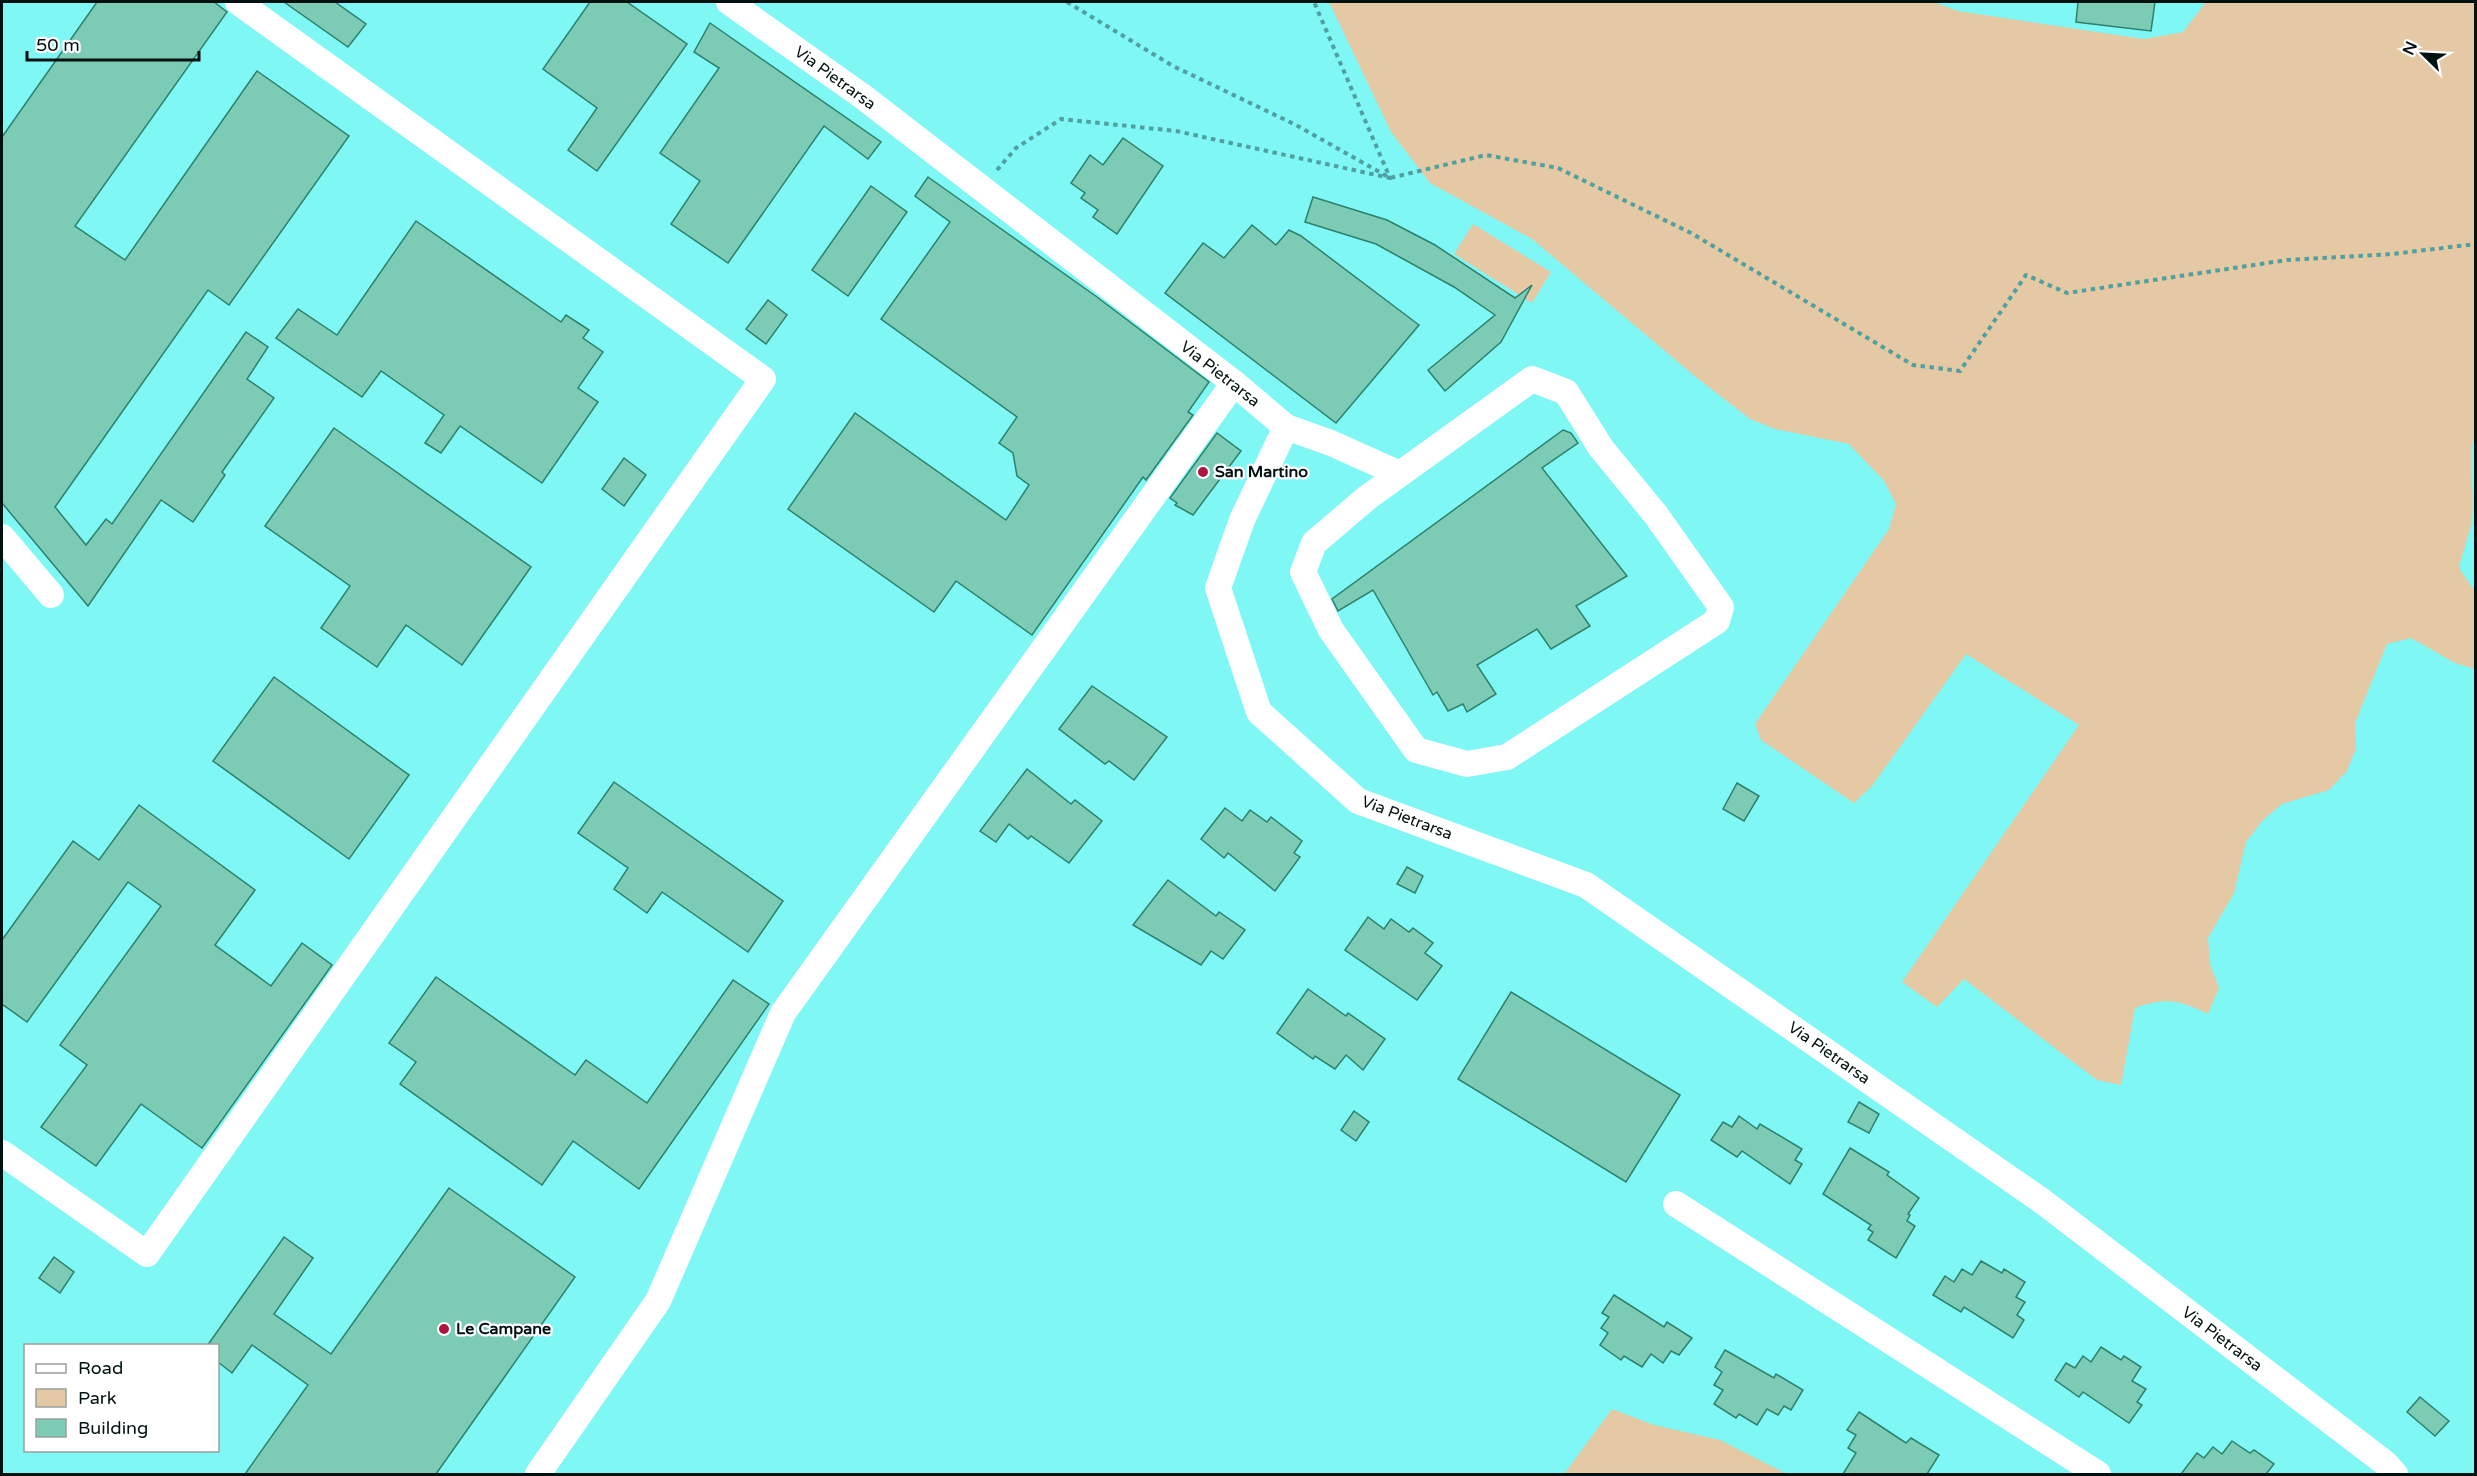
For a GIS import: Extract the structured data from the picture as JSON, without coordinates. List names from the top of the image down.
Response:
{
  "streets": {
    "street": ["Via Pietrarsa"]
  },
  "places": ["San Martino", "Le Campane"],
  "legend": ["Road", "Park", "Building"],
  "scale_bar": "50 m",
  "north": "top left"
}
